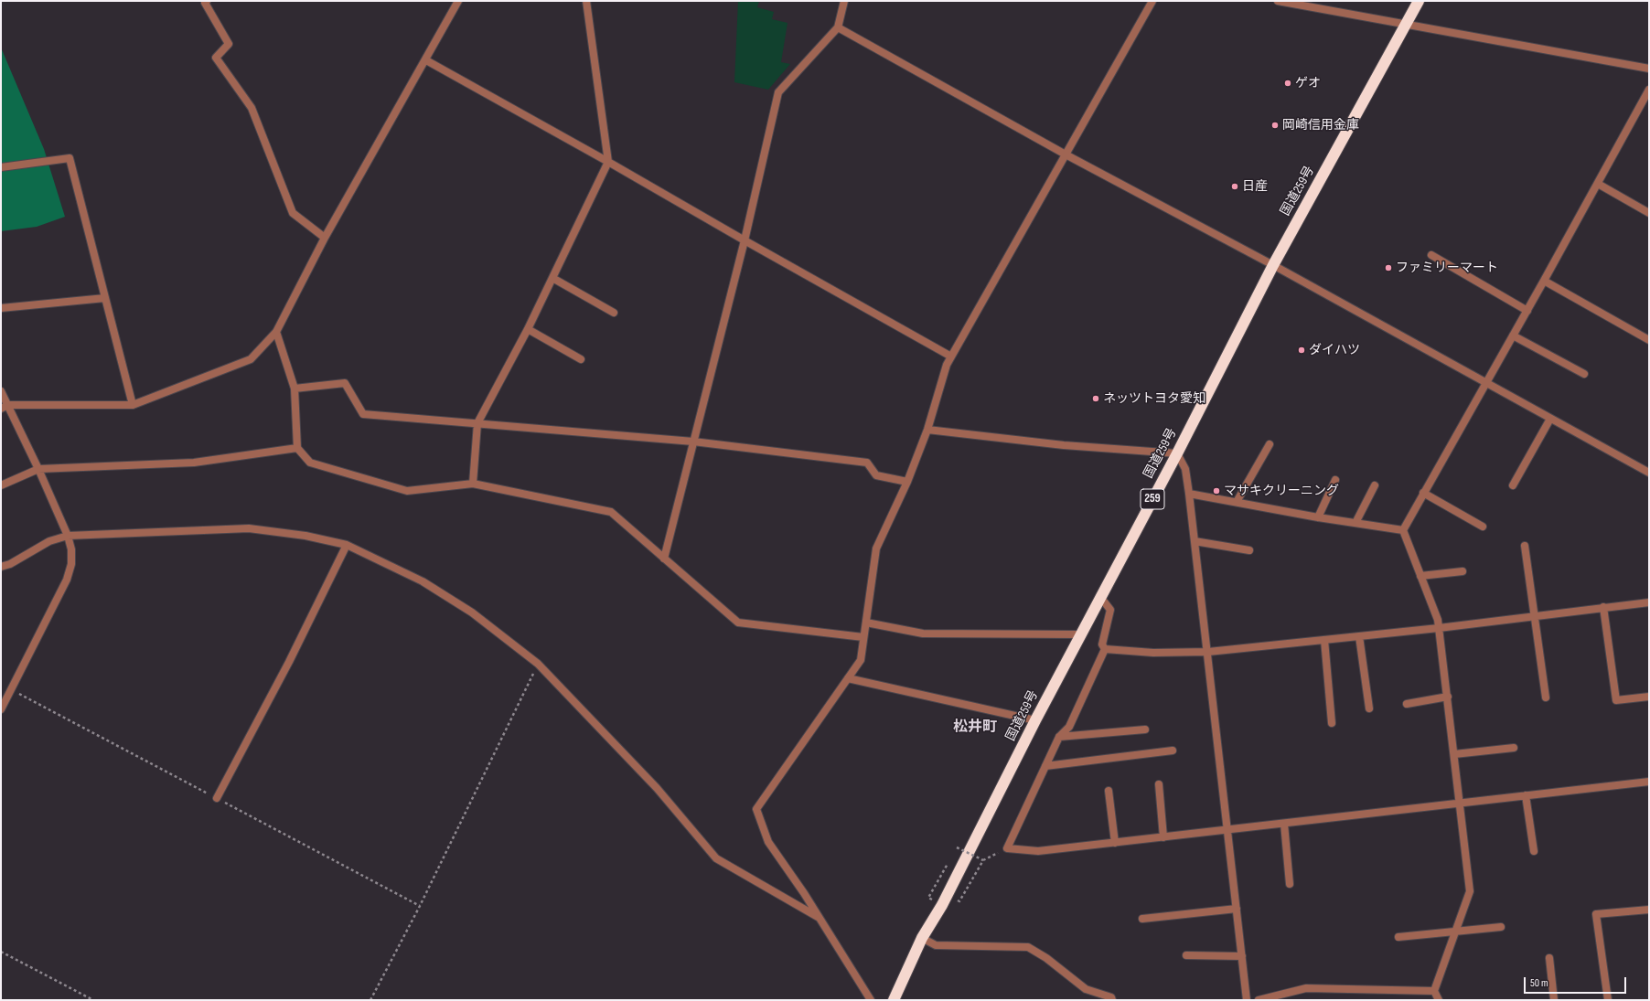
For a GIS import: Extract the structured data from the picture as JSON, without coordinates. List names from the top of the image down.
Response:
{
  "streets": {
    "highway": ["国道259号", "259"]
  },
  "districts": ["松井町"],
  "places": [
    "ゲオ",
    "岡崎信用金庫",
    "日産",
    "ファミリーマート",
    "ダイハツ",
    "ネッツトヨタ愛知",
    "マサキクリーニング"
  ],
  "scale_bar": "50 m"
}
